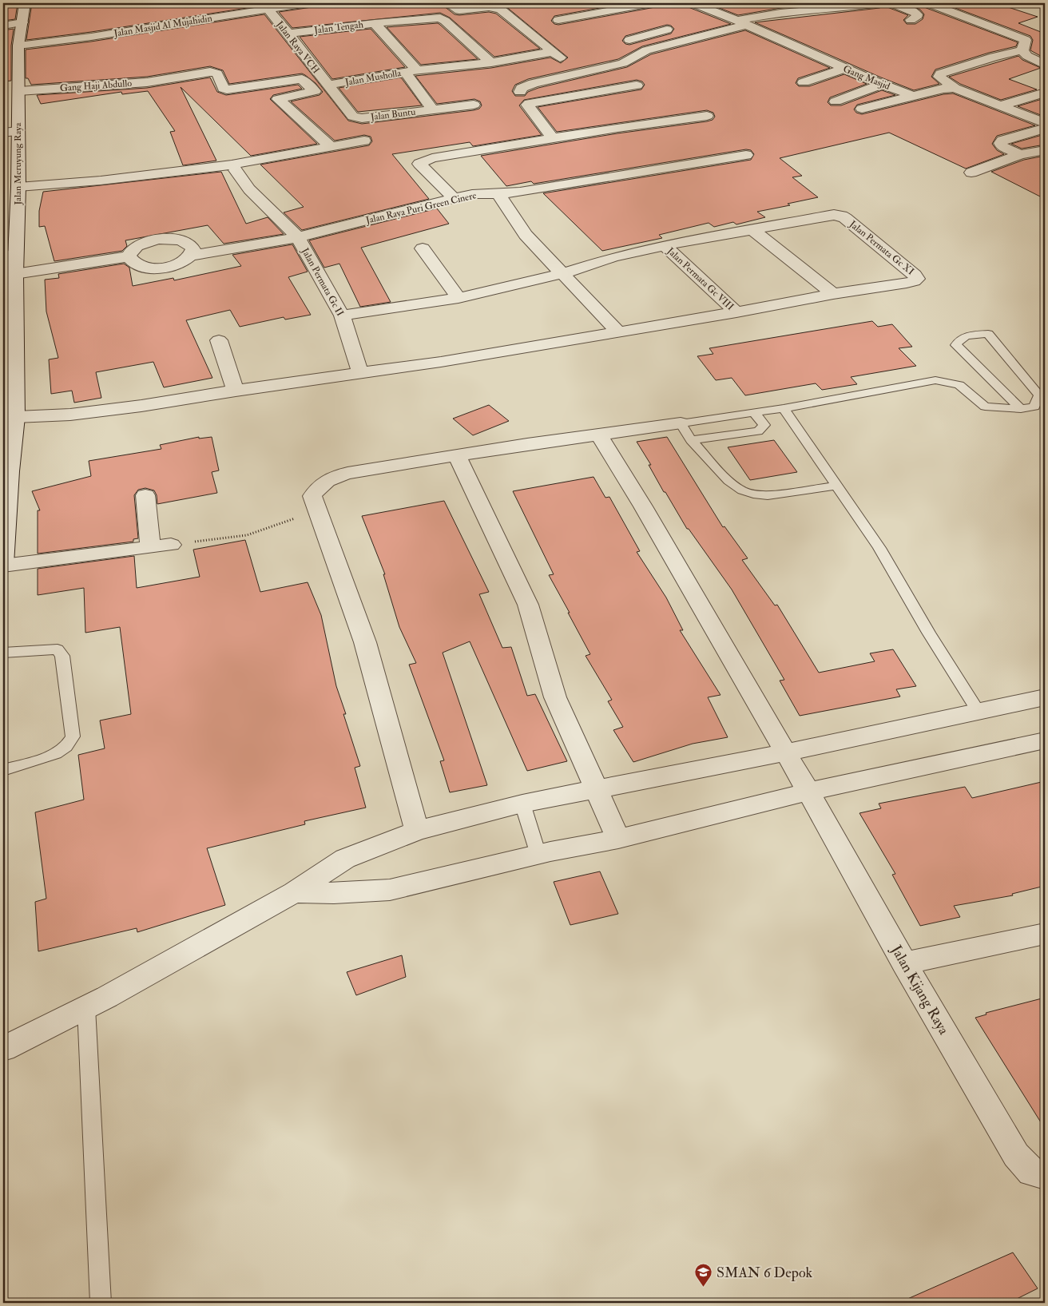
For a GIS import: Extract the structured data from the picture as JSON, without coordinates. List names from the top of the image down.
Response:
{
  "streets": {
    "street": [
      "Jalan Masjid Al Mujahidin",
      "Jalan Tengah",
      "Jalan Raya VCH",
      "Jalan Musholla",
      "Gang Masjid",
      "Gang Haji Abdullo",
      "Jalan Buntu",
      "Jalan Meruyung Raya",
      "Jalan Raya Puri Green Cinere",
      "Jalan Permata Gc XI",
      "Jalan Permata Gc VIII",
      "Jalan Permata Gc II",
      "Jalan Kijang Raya"
    ]
  },
  "crossings": [
    ["Jalan Masjid Al Mujahidin", "Jalan Raya VCH"],
    ["Jalan Masjid Al Mujahidin", "Jalan Meruyung Raya"],
    ["Jalan Tengah", "Jalan Raya VCH"],
    ["Jalan Tengah", "Jalan Musholla"],
    ["Jalan Tengah", "Jalan Buntu"],
    ["Jalan Raya VCH", "Jalan Musholla"],
    ["Jalan Raya VCH", "Jalan Buntu"],
    ["Jalan Musholla", "Jalan Buntu"],
    ["Gang Haji Abdullo", "Jalan Meruyung Raya"],
    ["Jalan Raya Puri Green Cinere", "Jalan Permata Gc II"]
  ],
  "places": {
    "school or university": ["SMAN 6 Depok"]
  }
}
